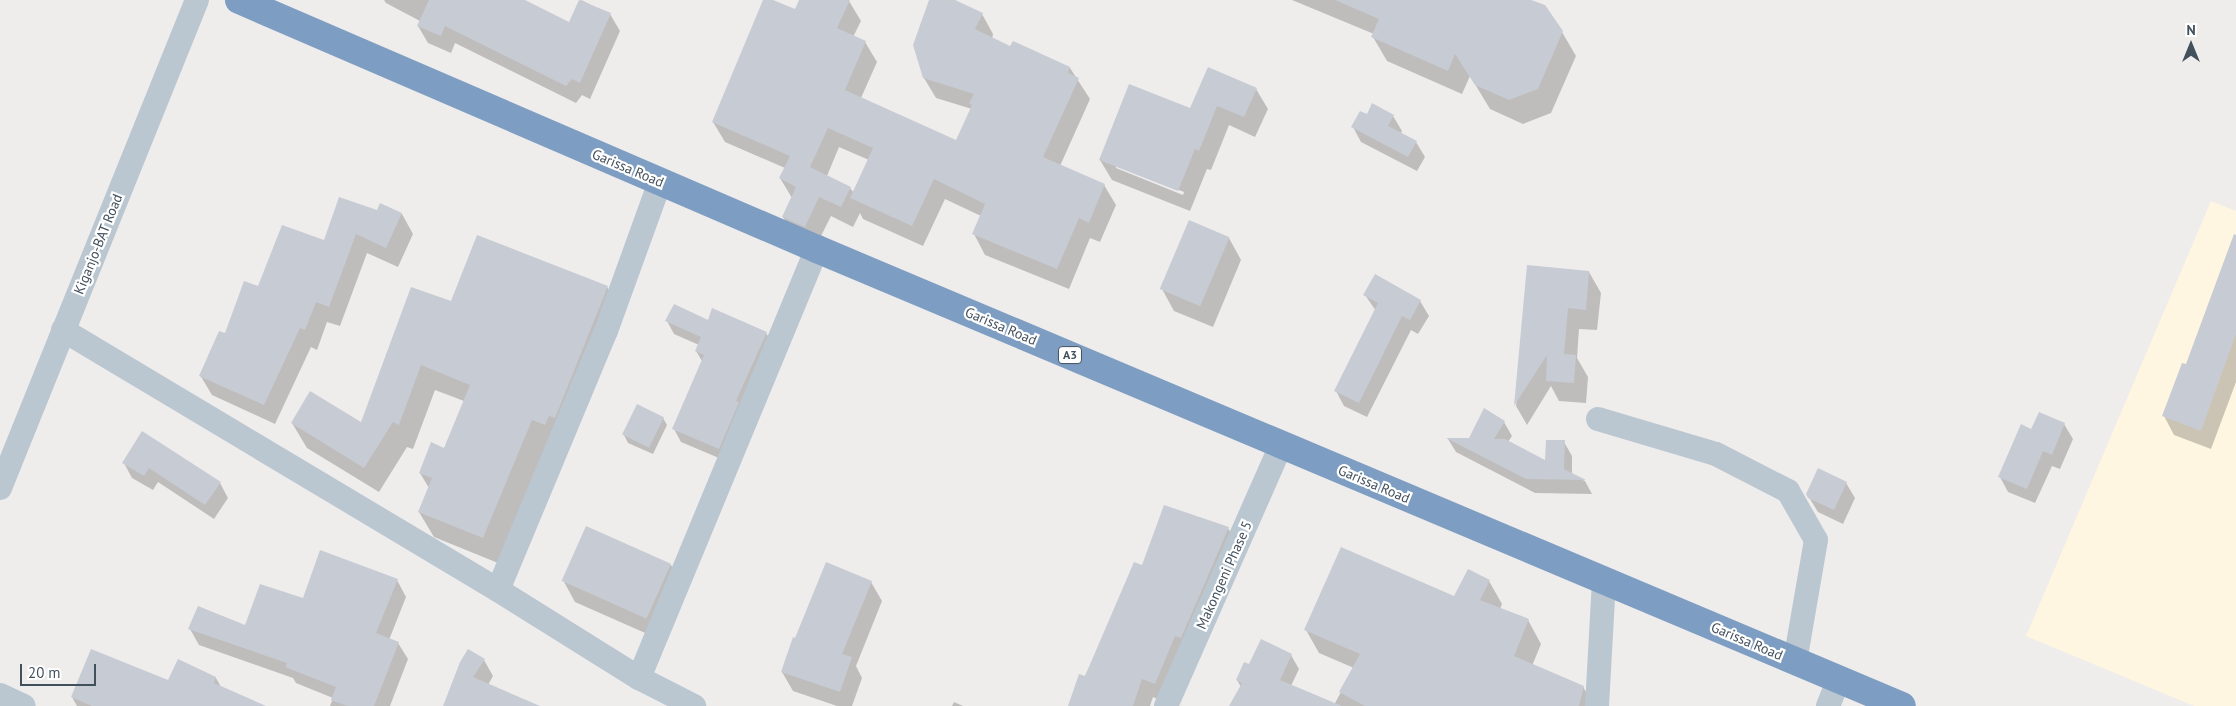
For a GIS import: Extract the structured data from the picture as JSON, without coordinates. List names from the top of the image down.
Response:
{
  "streets": {
    "highway": ["Garissa Road", "A3"],
    "street": ["Kiganjo-BAT Road", "Makongeni Phase 5"]
  },
  "crossings": [
    ["Garissa Road", "Makongeni Phase 5"]
  ],
  "scale_bar": "20 m",
  "north": "top"
}
